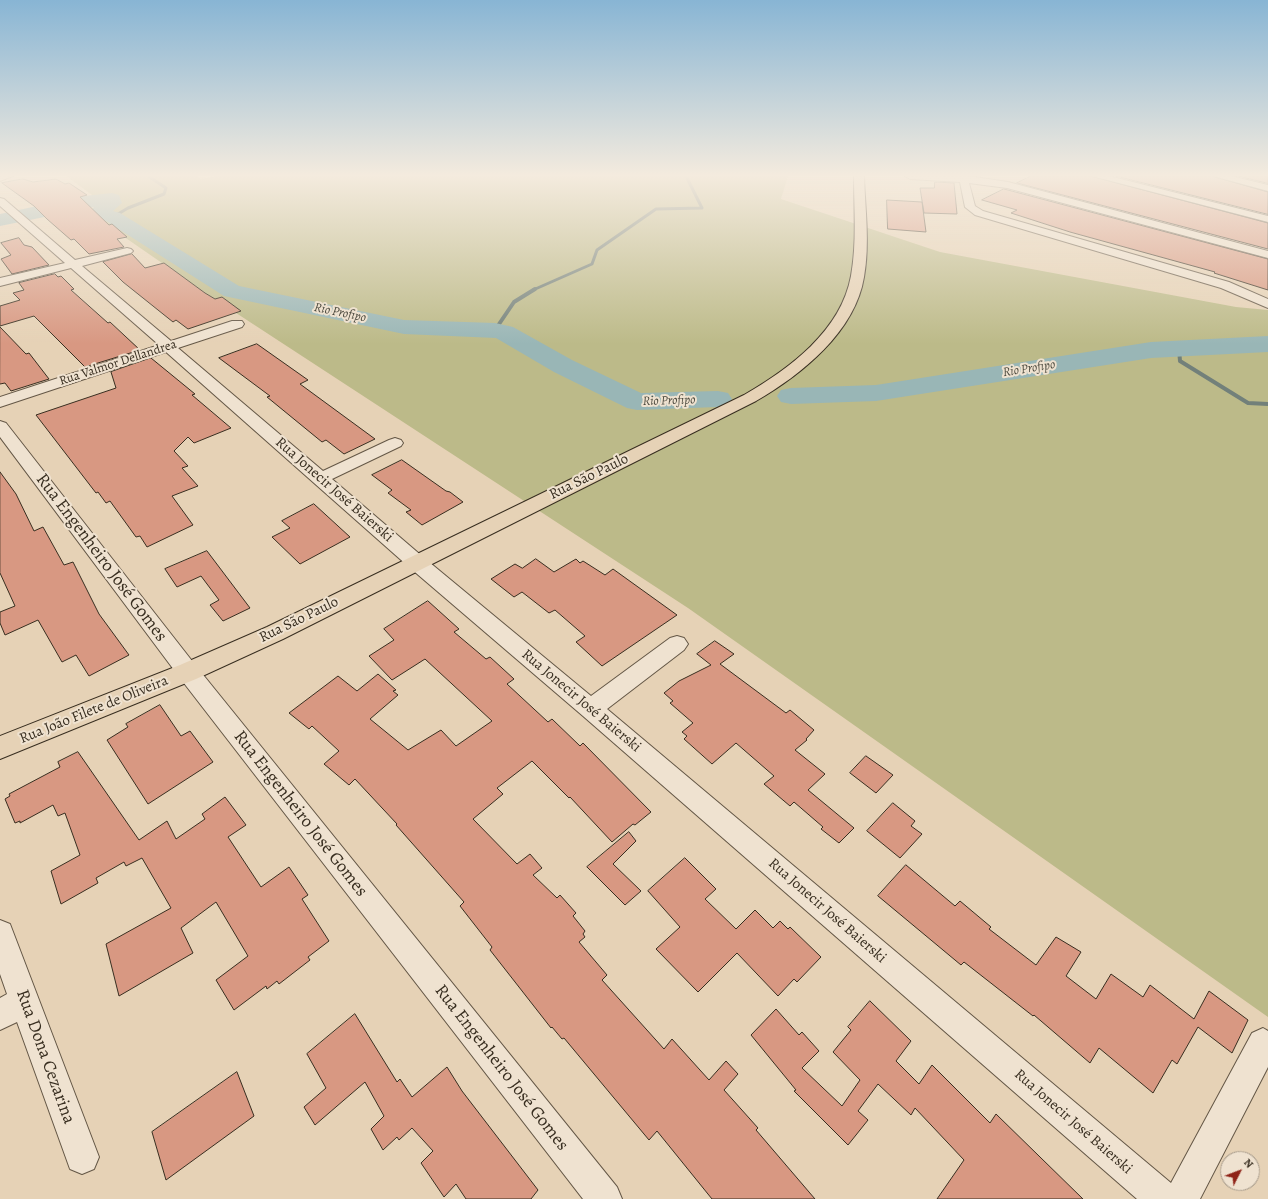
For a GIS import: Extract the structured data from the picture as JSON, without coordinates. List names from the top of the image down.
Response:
{
  "streets": {
    "main road": ["Rua São Paulo", "Rua João Filete de Oliveira"],
    "street": [
      "Rua Valmor Dellandrea",
      "Rua Jonecir José Baierski",
      "Rua Engenheiro José Gomes",
      "Rua Dona Cezarina"
    ]
  },
  "crossings": [
    ["Rua Valmor Dellandrea", "Rua Jonecir José Baierski"],
    ["Rua São Paulo", "Rua Jonecir José Baierski"],
    ["Rua São Paulo", "Rua Engenheiro José Gomes"],
    ["Rua São Paulo", "Rua João Filete de Oliveira"],
    ["Rua Engenheiro José Gomes", "Rua João Filete de Oliveira"]
  ],
  "water": ["Rio Profipo"],
  "north": "top right"
}
